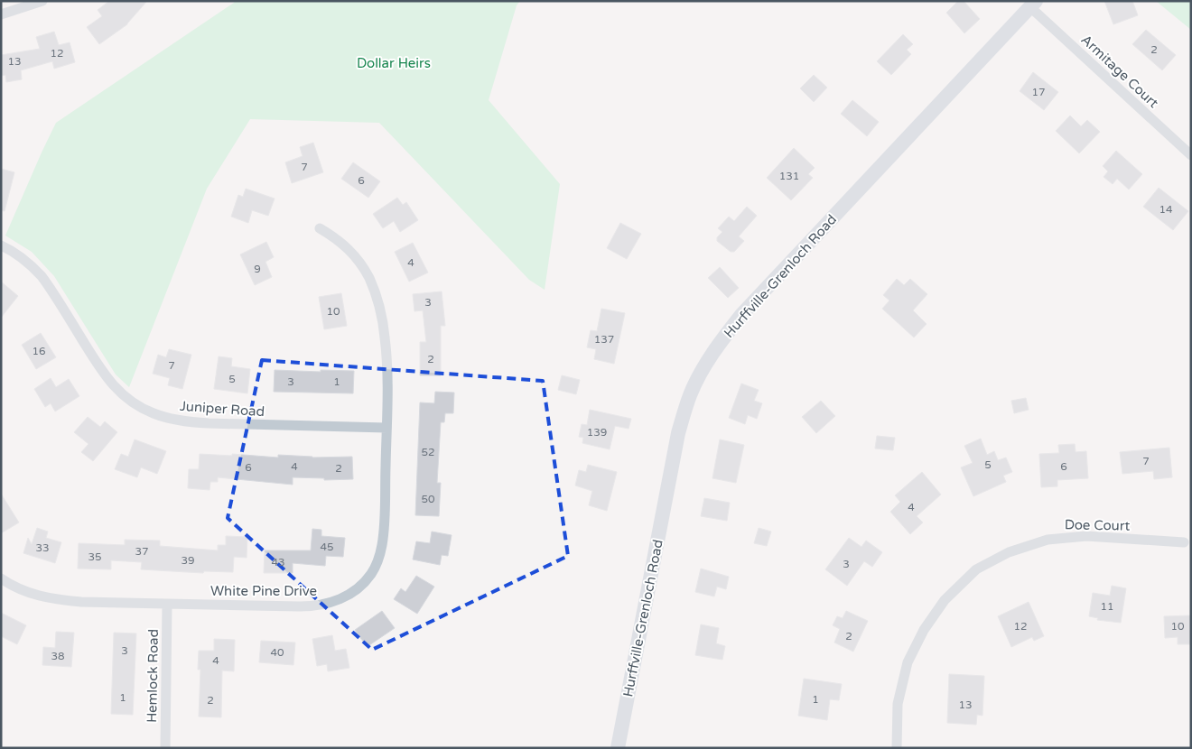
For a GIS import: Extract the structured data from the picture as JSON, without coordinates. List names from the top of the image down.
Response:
{
  "streets": {
    "main road": ["Hurffville-Grenloch Road"],
    "street": [
      "Armitage Court",
      "Juniper Road",
      "Doe Court",
      "White Pine Drive",
      "Hemlock Road"
    ]
  },
  "crossings": [
    ["Armitage Court", "Hurffville-Grenloch Road"],
    ["Juniper Road", "White Pine Drive"],
    ["White Pine Drive", "Hemlock Road"]
  ],
  "parks": ["Dollar Heirs"],
  "house_numbers": [
    "2",
    "12",
    "13",
    "17",
    "7",
    "131",
    "6",
    "14",
    "4",
    "9",
    "3",
    "10",
    "137",
    "16",
    "2",
    "7",
    "5",
    "3",
    "1",
    "139",
    "52",
    "7",
    "5",
    "4",
    "6",
    "6",
    "2",
    "50",
    "4",
    "45",
    "33",
    "37",
    "35",
    "39",
    "43",
    "3",
    "11",
    "12",
    "10",
    "2",
    "3",
    "40",
    "38",
    "4",
    "1",
    "1",
    "2",
    "13"
  ]
}
